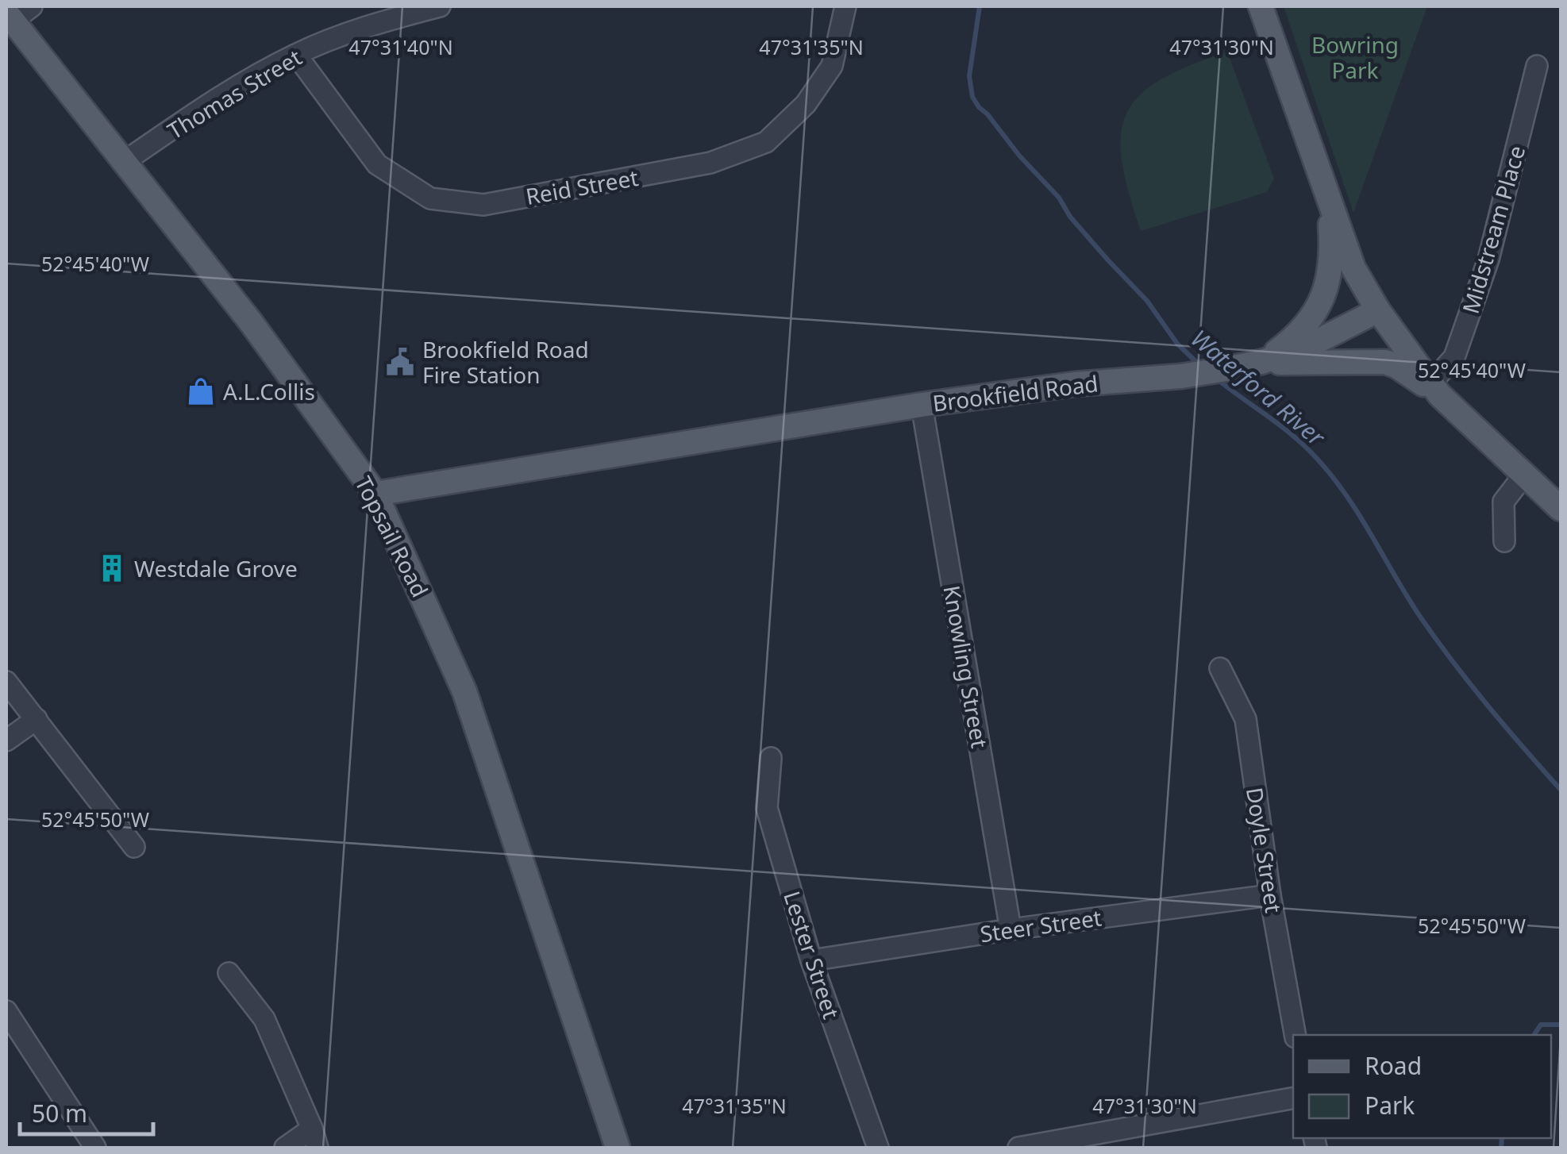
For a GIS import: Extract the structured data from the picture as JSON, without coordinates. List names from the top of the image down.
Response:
{
  "streets": {
    "main road": ["Brookfield Road", "Topsail Road"],
    "street": [
      "Thomas Street",
      "Reid Street",
      "Midstream Place",
      "Knowling Street",
      "Doyle Street",
      "Steer Street",
      "Lester Street"
    ]
  },
  "crossings": [
    ["Thomas Street", "Reid Street"],
    ["Thomas Street", "Topsail Road"],
    ["Brookfield Road", "Topsail Road"],
    ["Brookfield Road", "Knowling Street"],
    ["Knowling Street", "Steer Street"],
    ["Doyle Street", "Steer Street"],
    ["Steer Street", "Lester Street"]
  ],
  "water": ["Waterford River"],
  "parks": ["Bowring Park"],
  "places": {
    "public building": ["Brookfield Road Fire Station"],
    "shop": ["A.L.Collis"],
    "building": ["Westdale Grove"]
  },
  "legend": ["Road", "Park"],
  "scale_bar": "50 m",
  "coordinates": [
    "47°31'40\"N",
    "47°31'35\"N",
    "47°31'30\"N",
    "52°45'40\"W",
    "52°45'50\"W"
  ]
}
